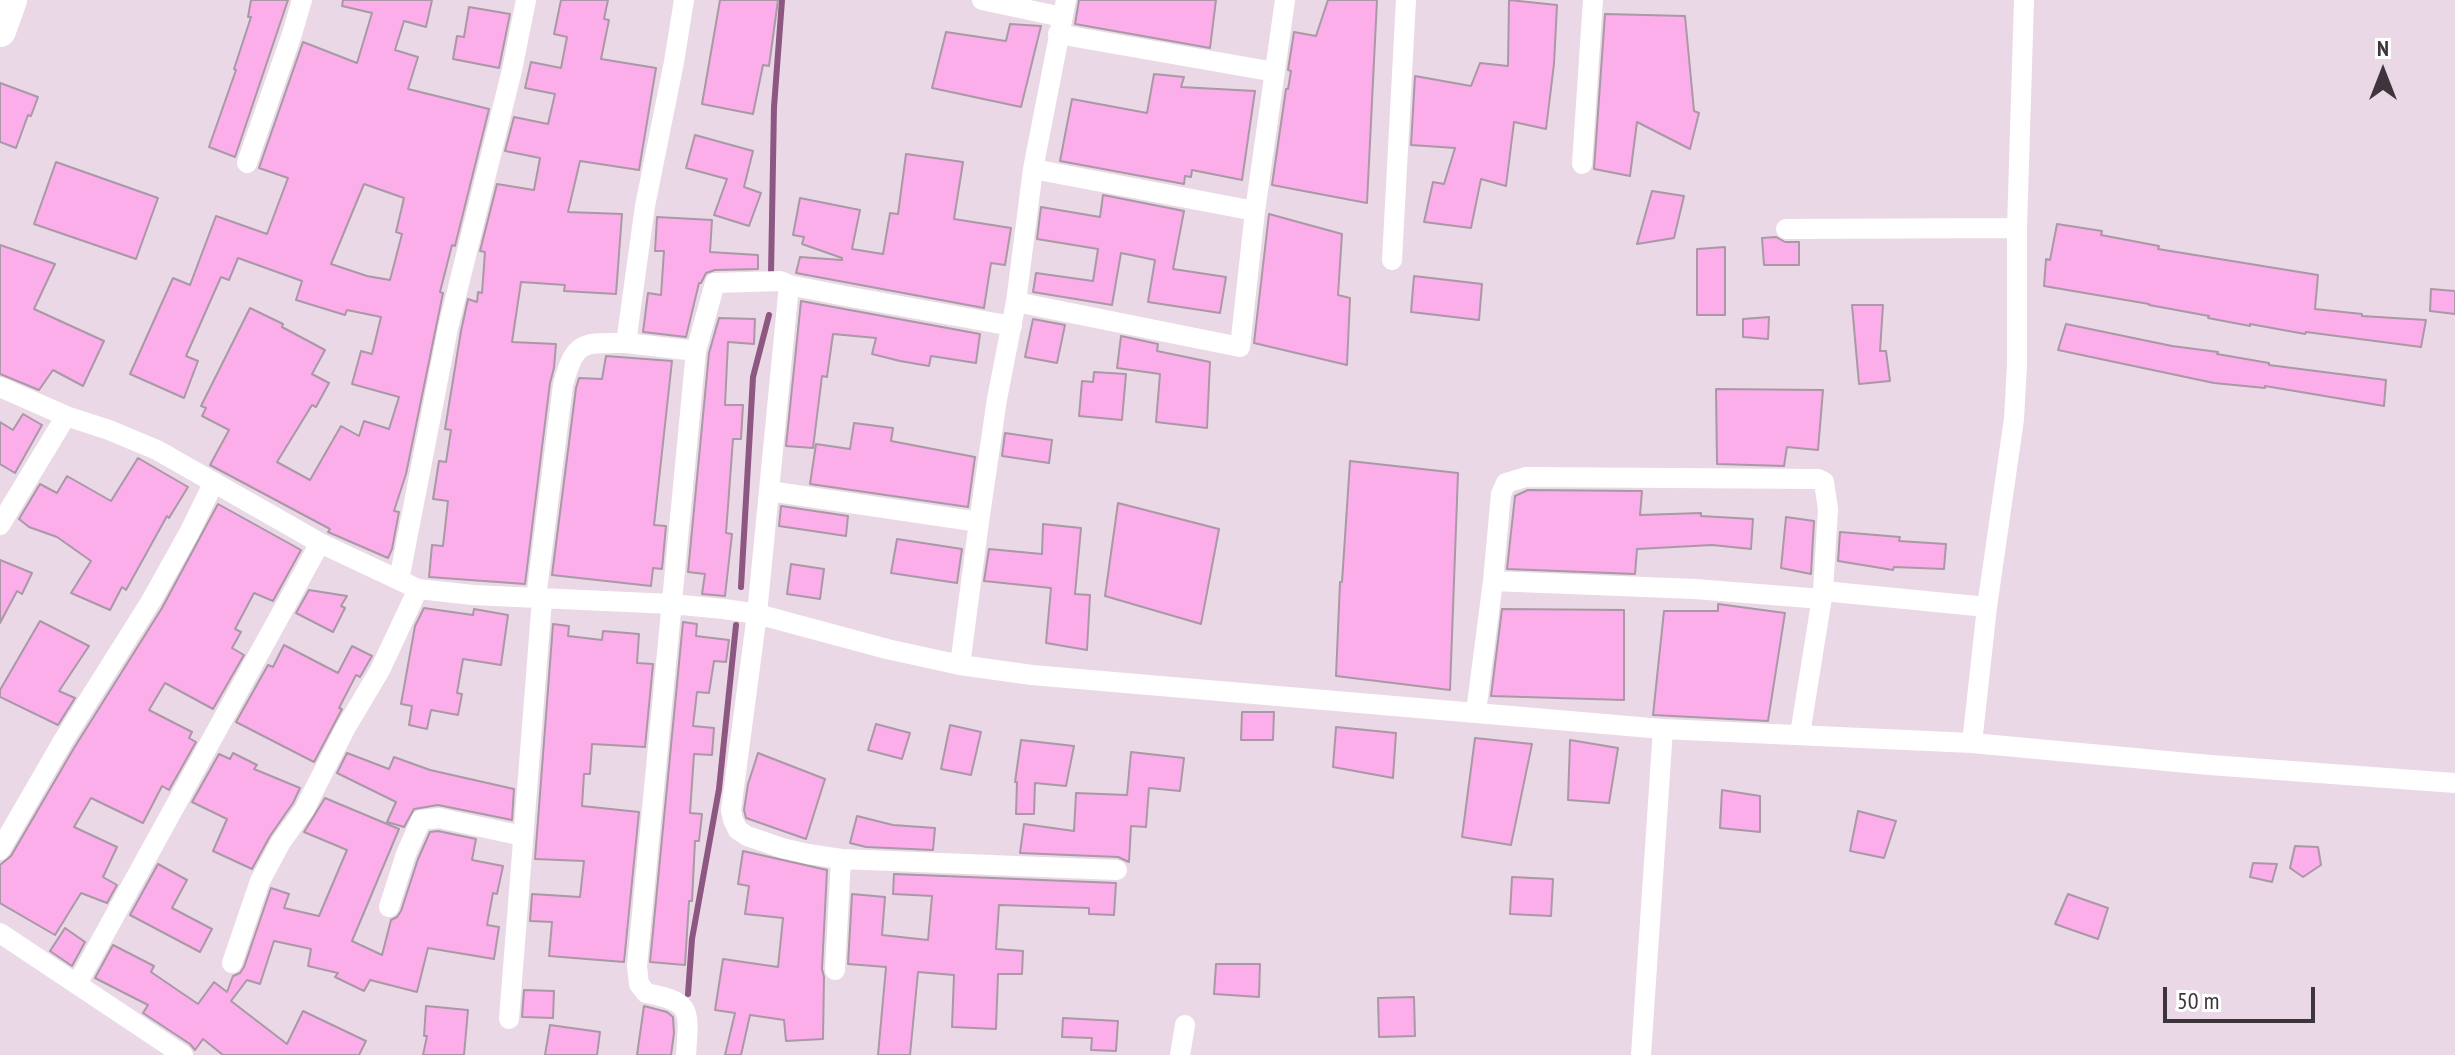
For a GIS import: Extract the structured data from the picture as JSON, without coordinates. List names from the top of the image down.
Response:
{
  "scale_bar": "50 m",
  "north": "top"
}
